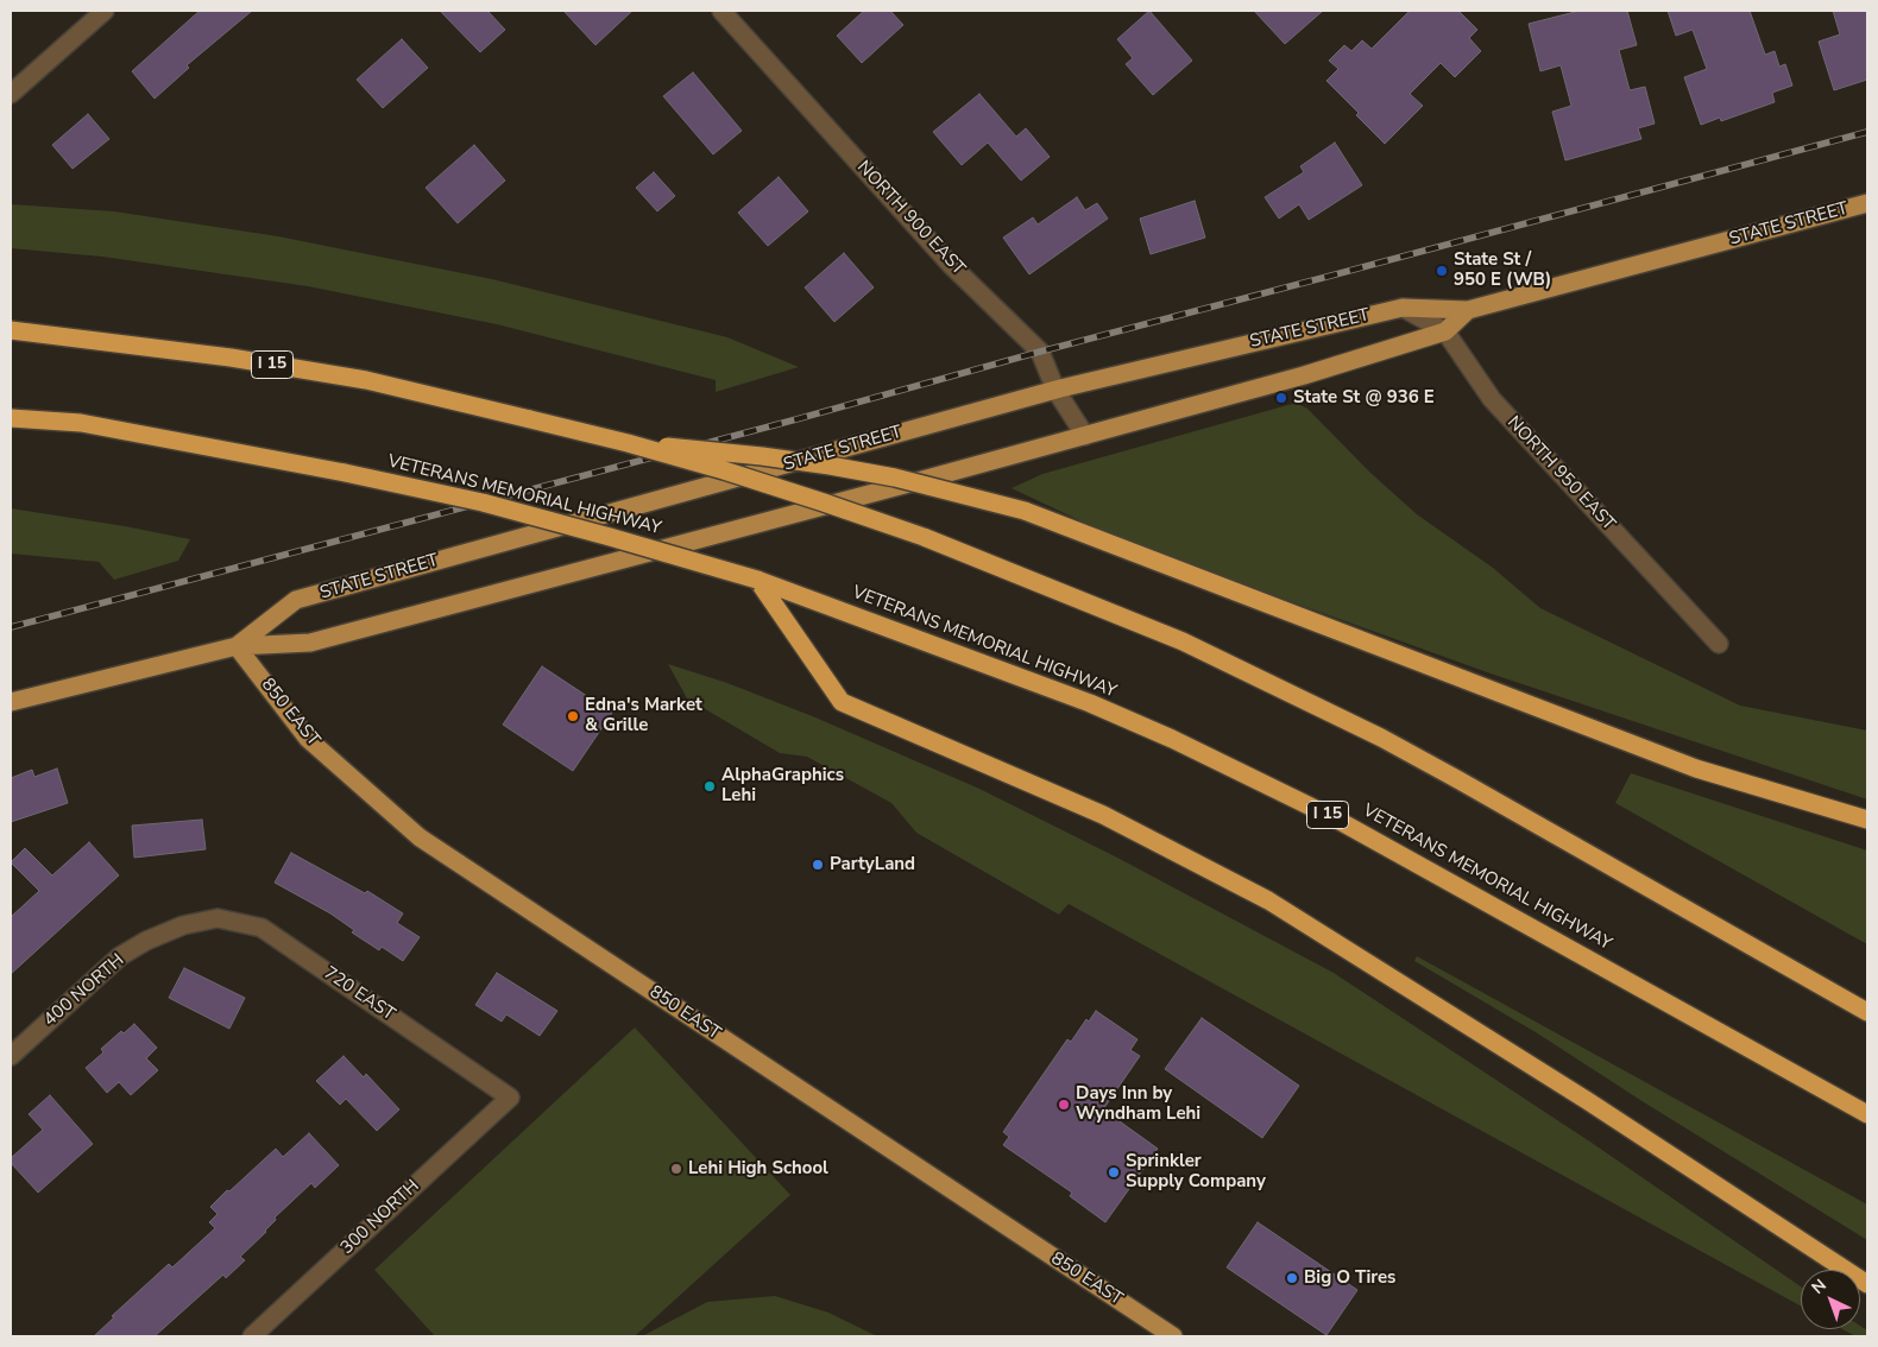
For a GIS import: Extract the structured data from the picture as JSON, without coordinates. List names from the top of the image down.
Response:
{
  "streets": {
    "highway": ["I 15", "VETERANS MEMORIAL HIGHWAY"],
    "main road": ["STATE STREET", "850 EAST"],
    "street": [
      "NORTH 900 EAST",
      "NORTH 950 EAST",
      "400 NORTH",
      "720 EAST",
      "300 NORTH"
    ]
  },
  "crossings": [
    ["NORTH 900 EAST", "STATE STREET"],
    ["STATE STREET", "NORTH 950 EAST"],
    ["STATE STREET", "850 EAST"],
    ["400 NORTH", "720 EAST"],
    ["720 EAST", "300 NORTH"]
  ],
  "places": [
    "State St / 950 E (WB)",
    "State St @ 936 E",
    "Edna's Market & Grille",
    "AlphaGraphics Lehi",
    "PartyLand",
    "Days Inn by Wyndham Lehi",
    "Lehi High School",
    "Sprinkler Supply Company",
    "Big O Tires"
  ],
  "north": "top left"
}
